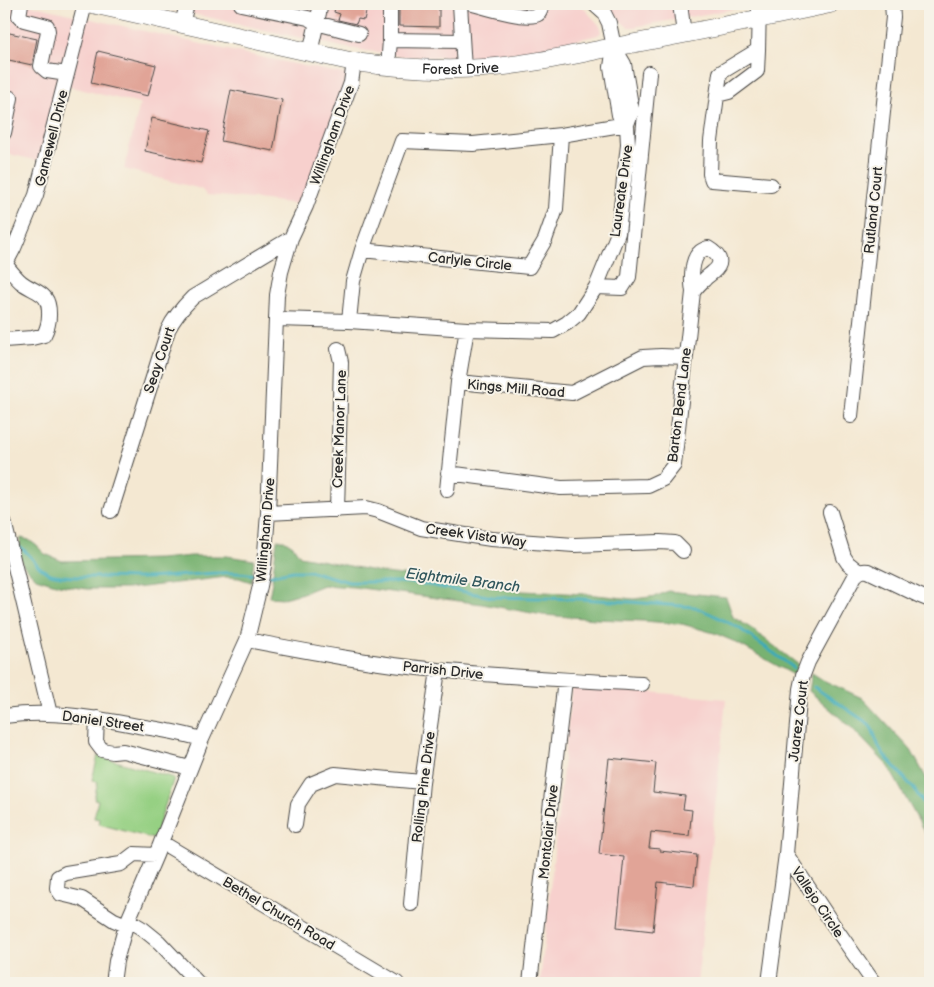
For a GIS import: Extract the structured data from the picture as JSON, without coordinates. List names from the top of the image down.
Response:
{
  "streets": {
    "main road": ["Forest Drive"],
    "street": [
      "Willingham Drive",
      "Gamewell Drive",
      "Laureate Drive",
      "Rutland Court",
      "Carlyle Circle",
      "Seay Court",
      "Kings Mill Road",
      "Barton Bend Lane",
      "Creek Manor Lane",
      "Creek Vista Way",
      "Parrish Drive",
      "Daniel Street",
      "Juarez Court",
      "Rolling Pine Drive",
      "Montclair Drive",
      "Vallejo Circle",
      "Bethel Church Road"
    ]
  },
  "crossings": [
    ["Forest Drive", "Willingham Drive"],
    ["Forest Drive", "Laureate Drive"],
    ["Willingham Drive", "Laureate Drive"],
    ["Willingham Drive", "Seay Court"],
    ["Willingham Drive", "Creek Vista Way"],
    ["Willingham Drive", "Parrish Drive"],
    ["Willingham Drive", "Daniel Street"],
    ["Willingham Drive", "Bethel Church Road"],
    ["Kings Mill Road", "Barton Bend Lane"],
    ["Creek Manor Lane", "Creek Vista Way"],
    ["Parrish Drive", "Rolling Pine Drive"],
    ["Parrish Drive", "Montclair Drive"],
    ["Juarez Court", "Vallejo Circle"]
  ],
  "water": ["Eightmile Branch"]
}
